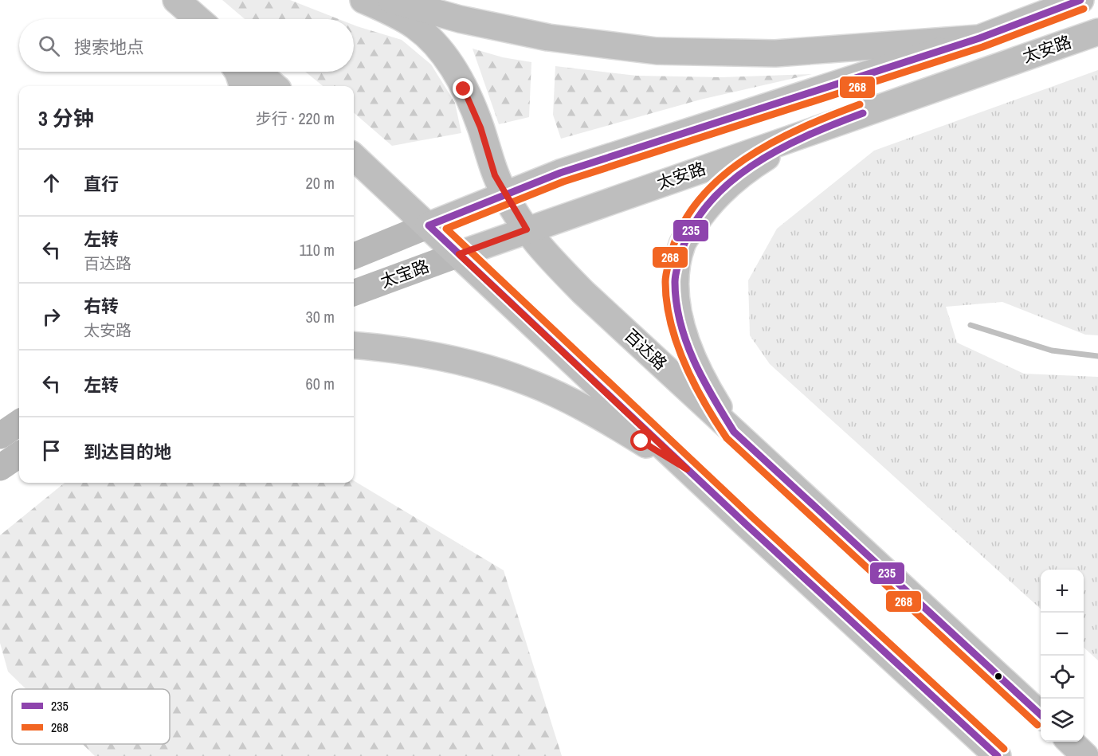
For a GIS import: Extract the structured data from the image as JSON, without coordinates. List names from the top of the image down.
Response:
{
  "streets": {
    "main road": ["太安路", "太宝路", "百达路"]
  },
  "crossings": [
    ["太安路", "太宝路"],
    ["太安路", "百达路"]
  ],
  "lines": ["transit line 235", "transit line 268"],
  "legend": ["235", "268"],
  "page": {
    "search": "搜索地点",
    "heading": ["3 分钟", "步行 · 220 m"],
    "list": [
      ["直行", "20 m"],
      ["左转", "百达路", "110 m"],
      ["右转", "太安路", "30 m"],
      ["左转", "60 m"],
      "到达目的地"
    ],
    "map_buttons": ["+", "−"]
  }
}
